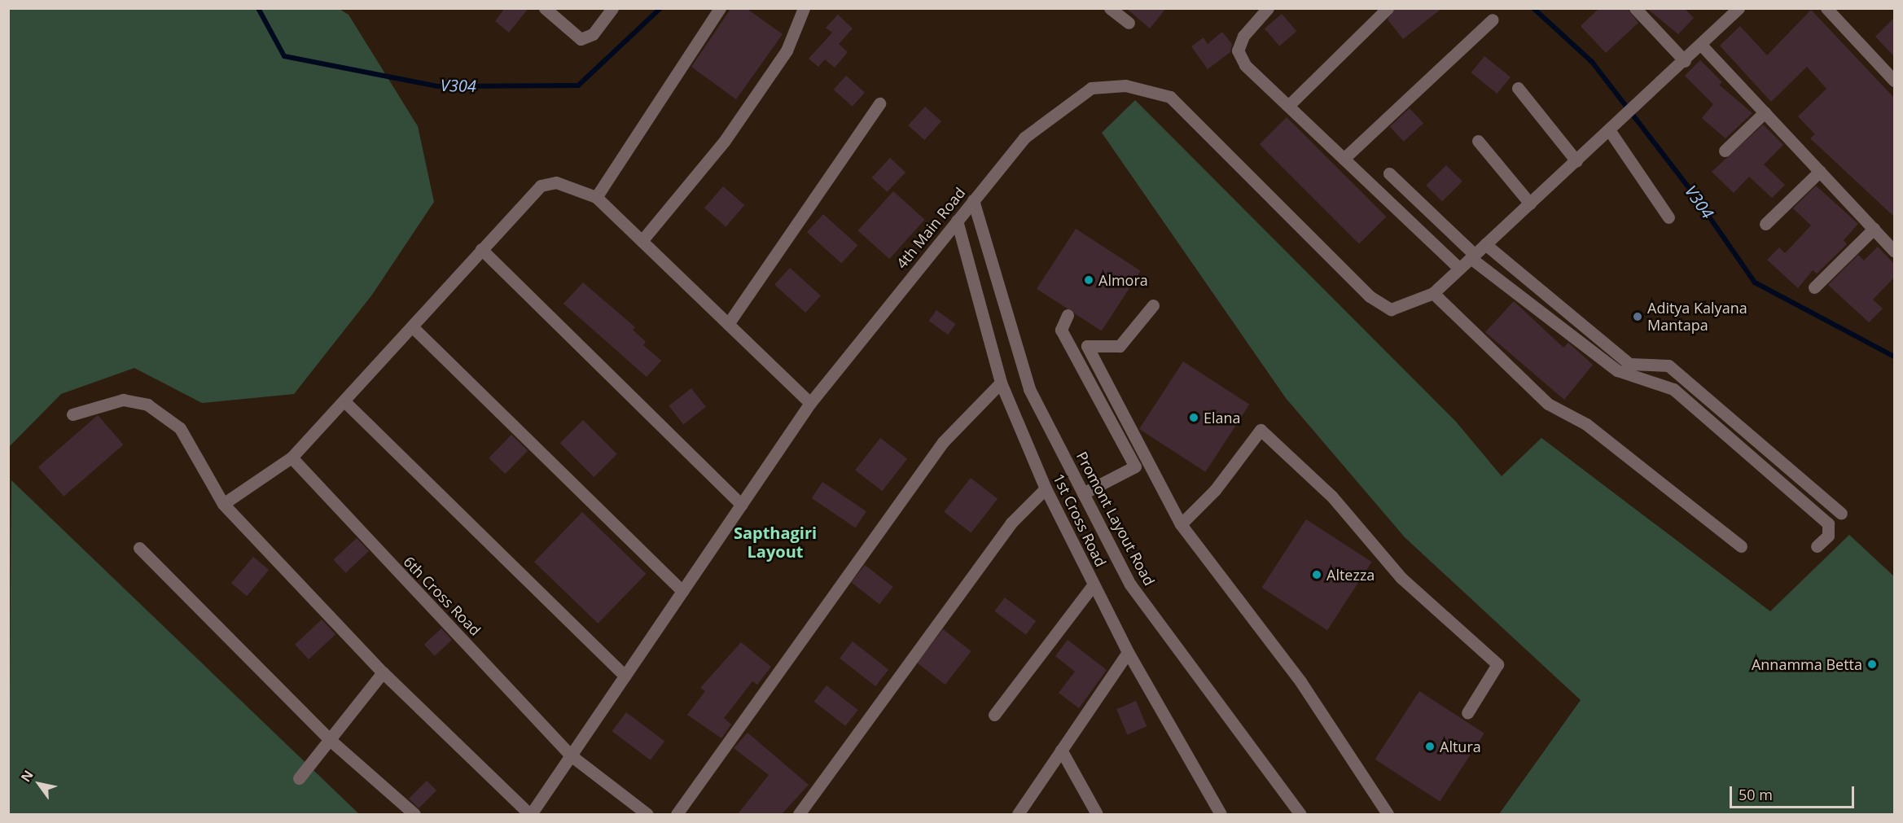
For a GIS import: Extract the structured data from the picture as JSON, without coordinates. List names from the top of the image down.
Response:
{
  "streets": {
    "street": [
      "4th Main Road",
      "Promont Layout Road",
      "1st Cross Road",
      "6th Cross Road"
    ]
  },
  "crossings": [
    ["4th Main Road", "Promont Layout Road"],
    ["4th Main Road", "1st Cross Road"],
    ["4th Main Road", "6th Cross Road"]
  ],
  "districts": ["Sapthagiri Layout"],
  "water": ["V304"],
  "places": [
    "Almora",
    "Aditya Kalyana Mantapa",
    "Elana",
    "Altezza",
    "Annamma Betta",
    "Altura"
  ],
  "scale_bar": "50 m",
  "north": "top left"
}
